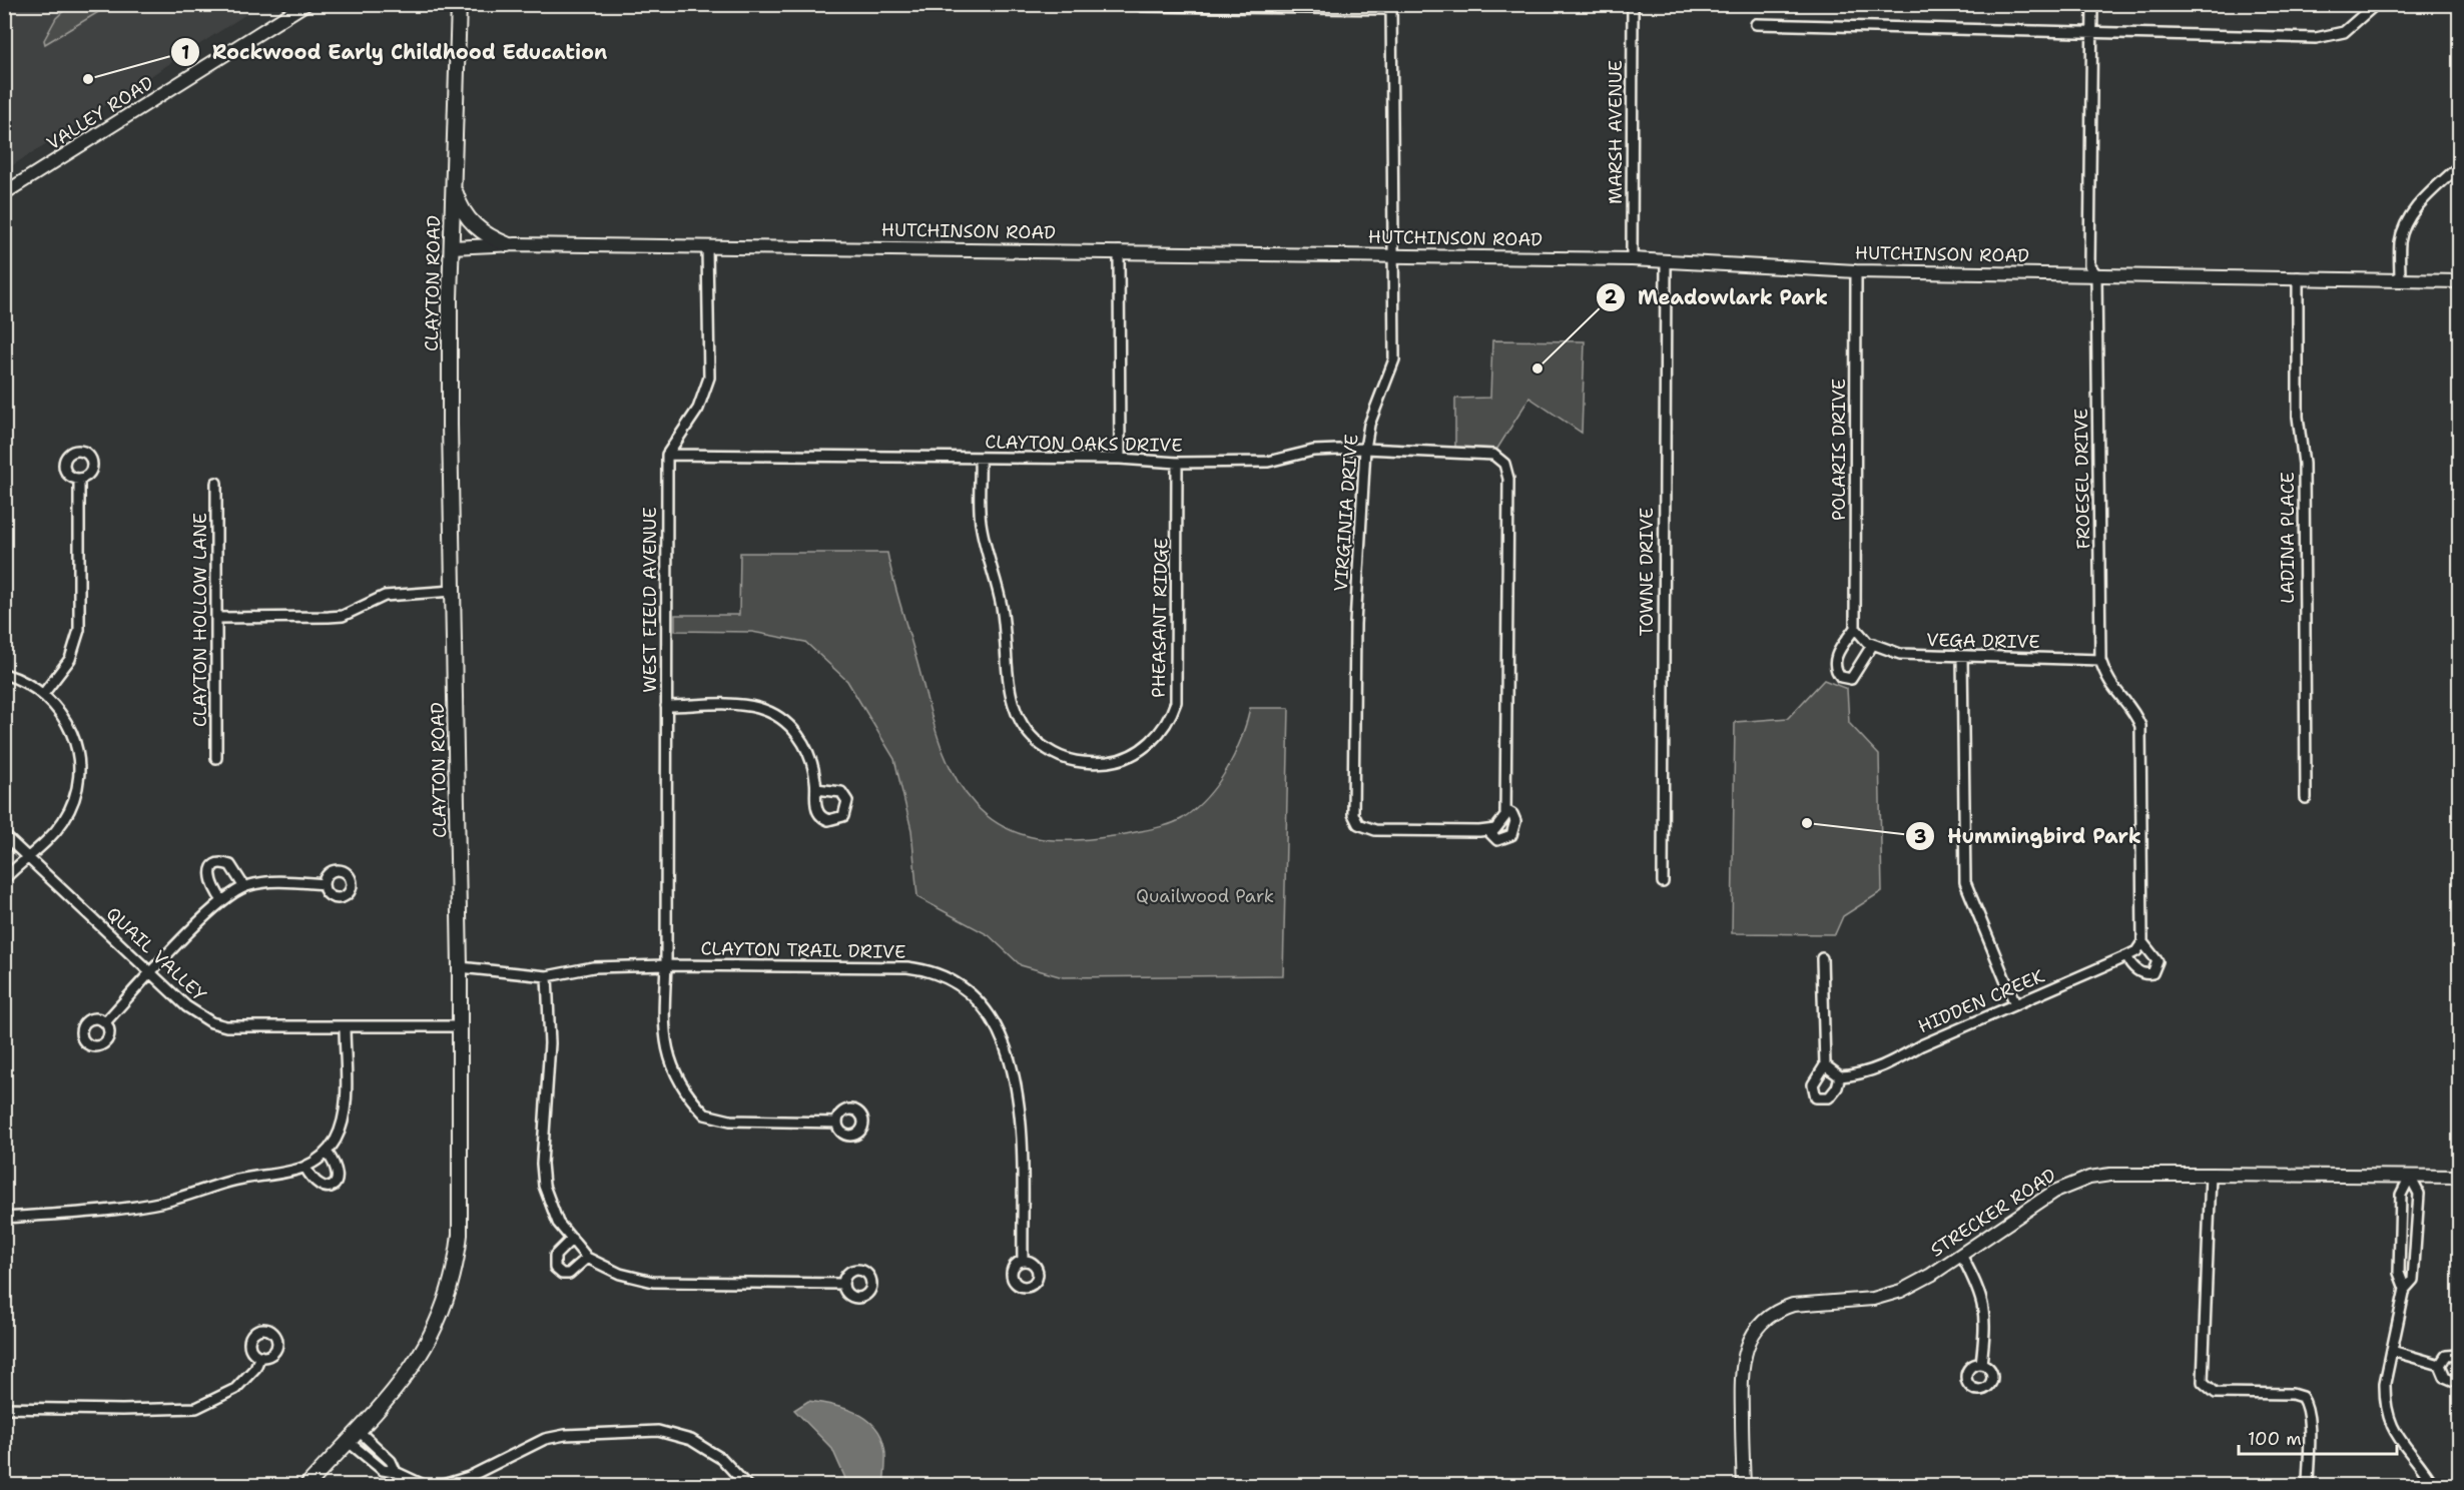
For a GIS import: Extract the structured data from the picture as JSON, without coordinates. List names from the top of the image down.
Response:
{
  "streets": {
    "main road": ["CLAYTON ROAD"],
    "street": [
      "VALLEY ROAD",
      "MARSH AVENUE",
      "HUTCHINSON ROAD",
      "CLAYTON OAKS DRIVE",
      "POLARIS DRIVE",
      "FROESEL DRIVE",
      "VIRGINIA DRIVE",
      "LADINA PLACE",
      "TOWNE DRIVE",
      "WEST FIELD AVENUE",
      "PHEASANT RIDGE",
      "CLAYTON HOLLOW LANE",
      "VEGA DRIVE",
      "CLAYTON TRAIL DRIVE",
      "QUAIL VALLEY",
      "HIDDEN CREEK",
      "STRECKER ROAD"
    ]
  },
  "crossings": [
    ["MARSH AVENUE", "HUTCHINSON ROAD"],
    ["HUTCHINSON ROAD", "CLAYTON ROAD"],
    ["HUTCHINSON ROAD", "POLARIS DRIVE"],
    ["HUTCHINSON ROAD", "FROESEL DRIVE"],
    ["HUTCHINSON ROAD", "VIRGINIA DRIVE"],
    ["HUTCHINSON ROAD", "LADINA PLACE"],
    ["HUTCHINSON ROAD", "TOWNE DRIVE"],
    ["CLAYTON ROAD", "CLAYTON TRAIL DRIVE"],
    ["CLAYTON ROAD", "QUAIL VALLEY"],
    ["CLAYTON OAKS DRIVE", "VIRGINIA DRIVE"],
    ["CLAYTON OAKS DRIVE", "WEST FIELD AVENUE"],
    ["CLAYTON OAKS DRIVE", "PHEASANT RIDGE"],
    ["FROESEL DRIVE", "VEGA DRIVE"],
    ["FROESEL DRIVE", "HIDDEN CREEK"],
    ["WEST FIELD AVENUE", "CLAYTON TRAIL DRIVE"]
  ],
  "parks": ["Quailwood Park"],
  "places": ["Rockwood Early Childhood Education", "Meadowlark Park", "Hummingbird Park"],
  "scale_bar": "100 m"
}
